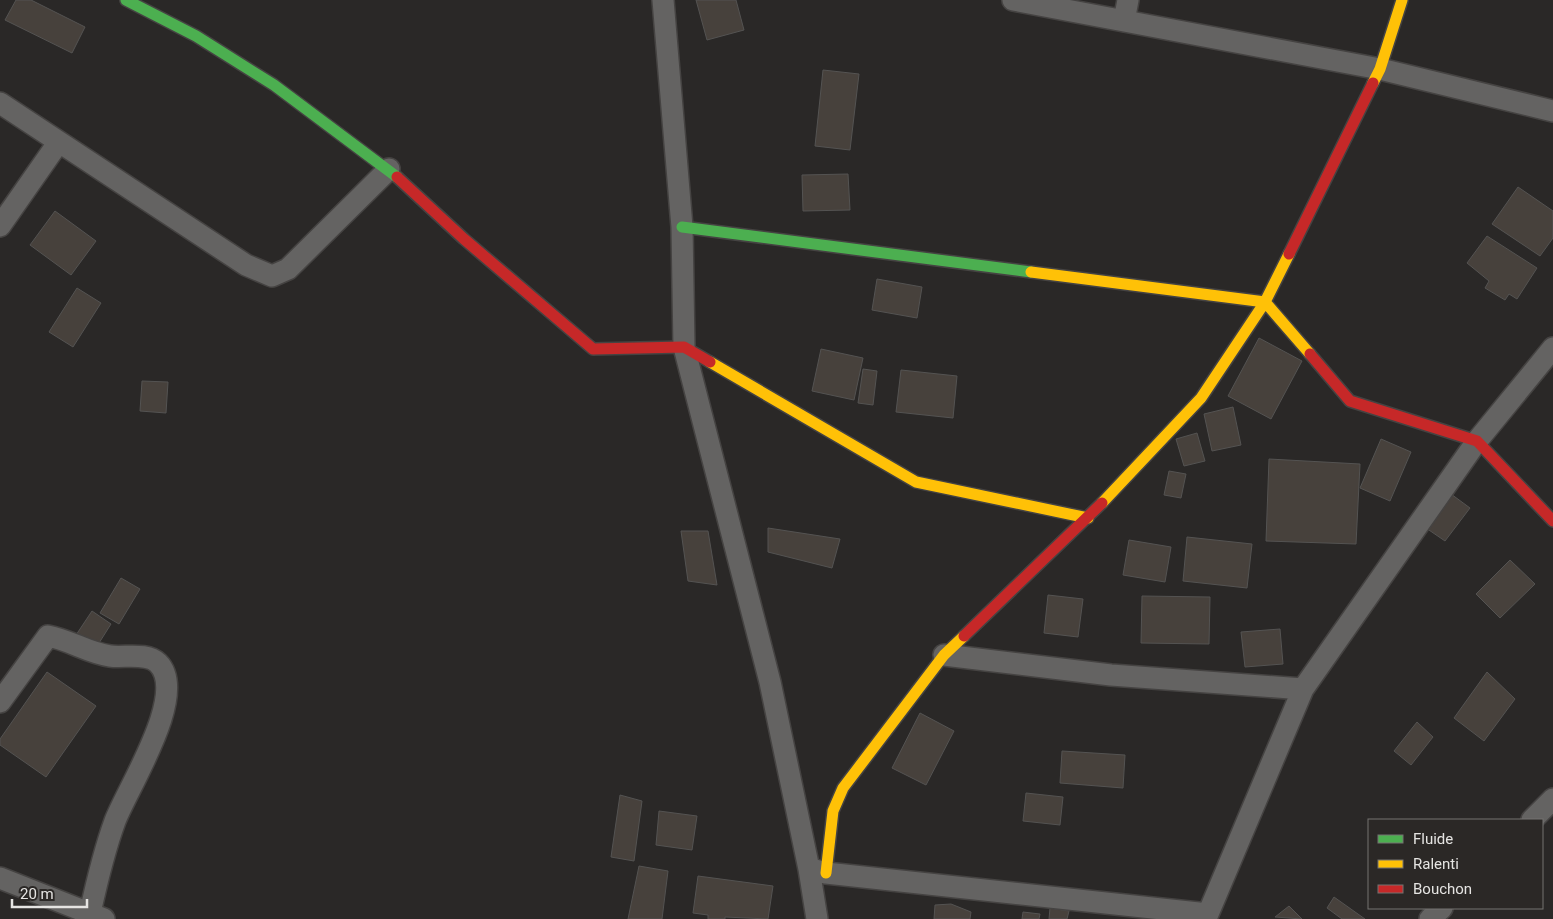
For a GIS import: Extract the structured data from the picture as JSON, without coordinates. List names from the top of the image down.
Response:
{
  "legend": ["Fluide", "Ralenti", "Bouchon"],
  "scale_bar": "20 m"
}
